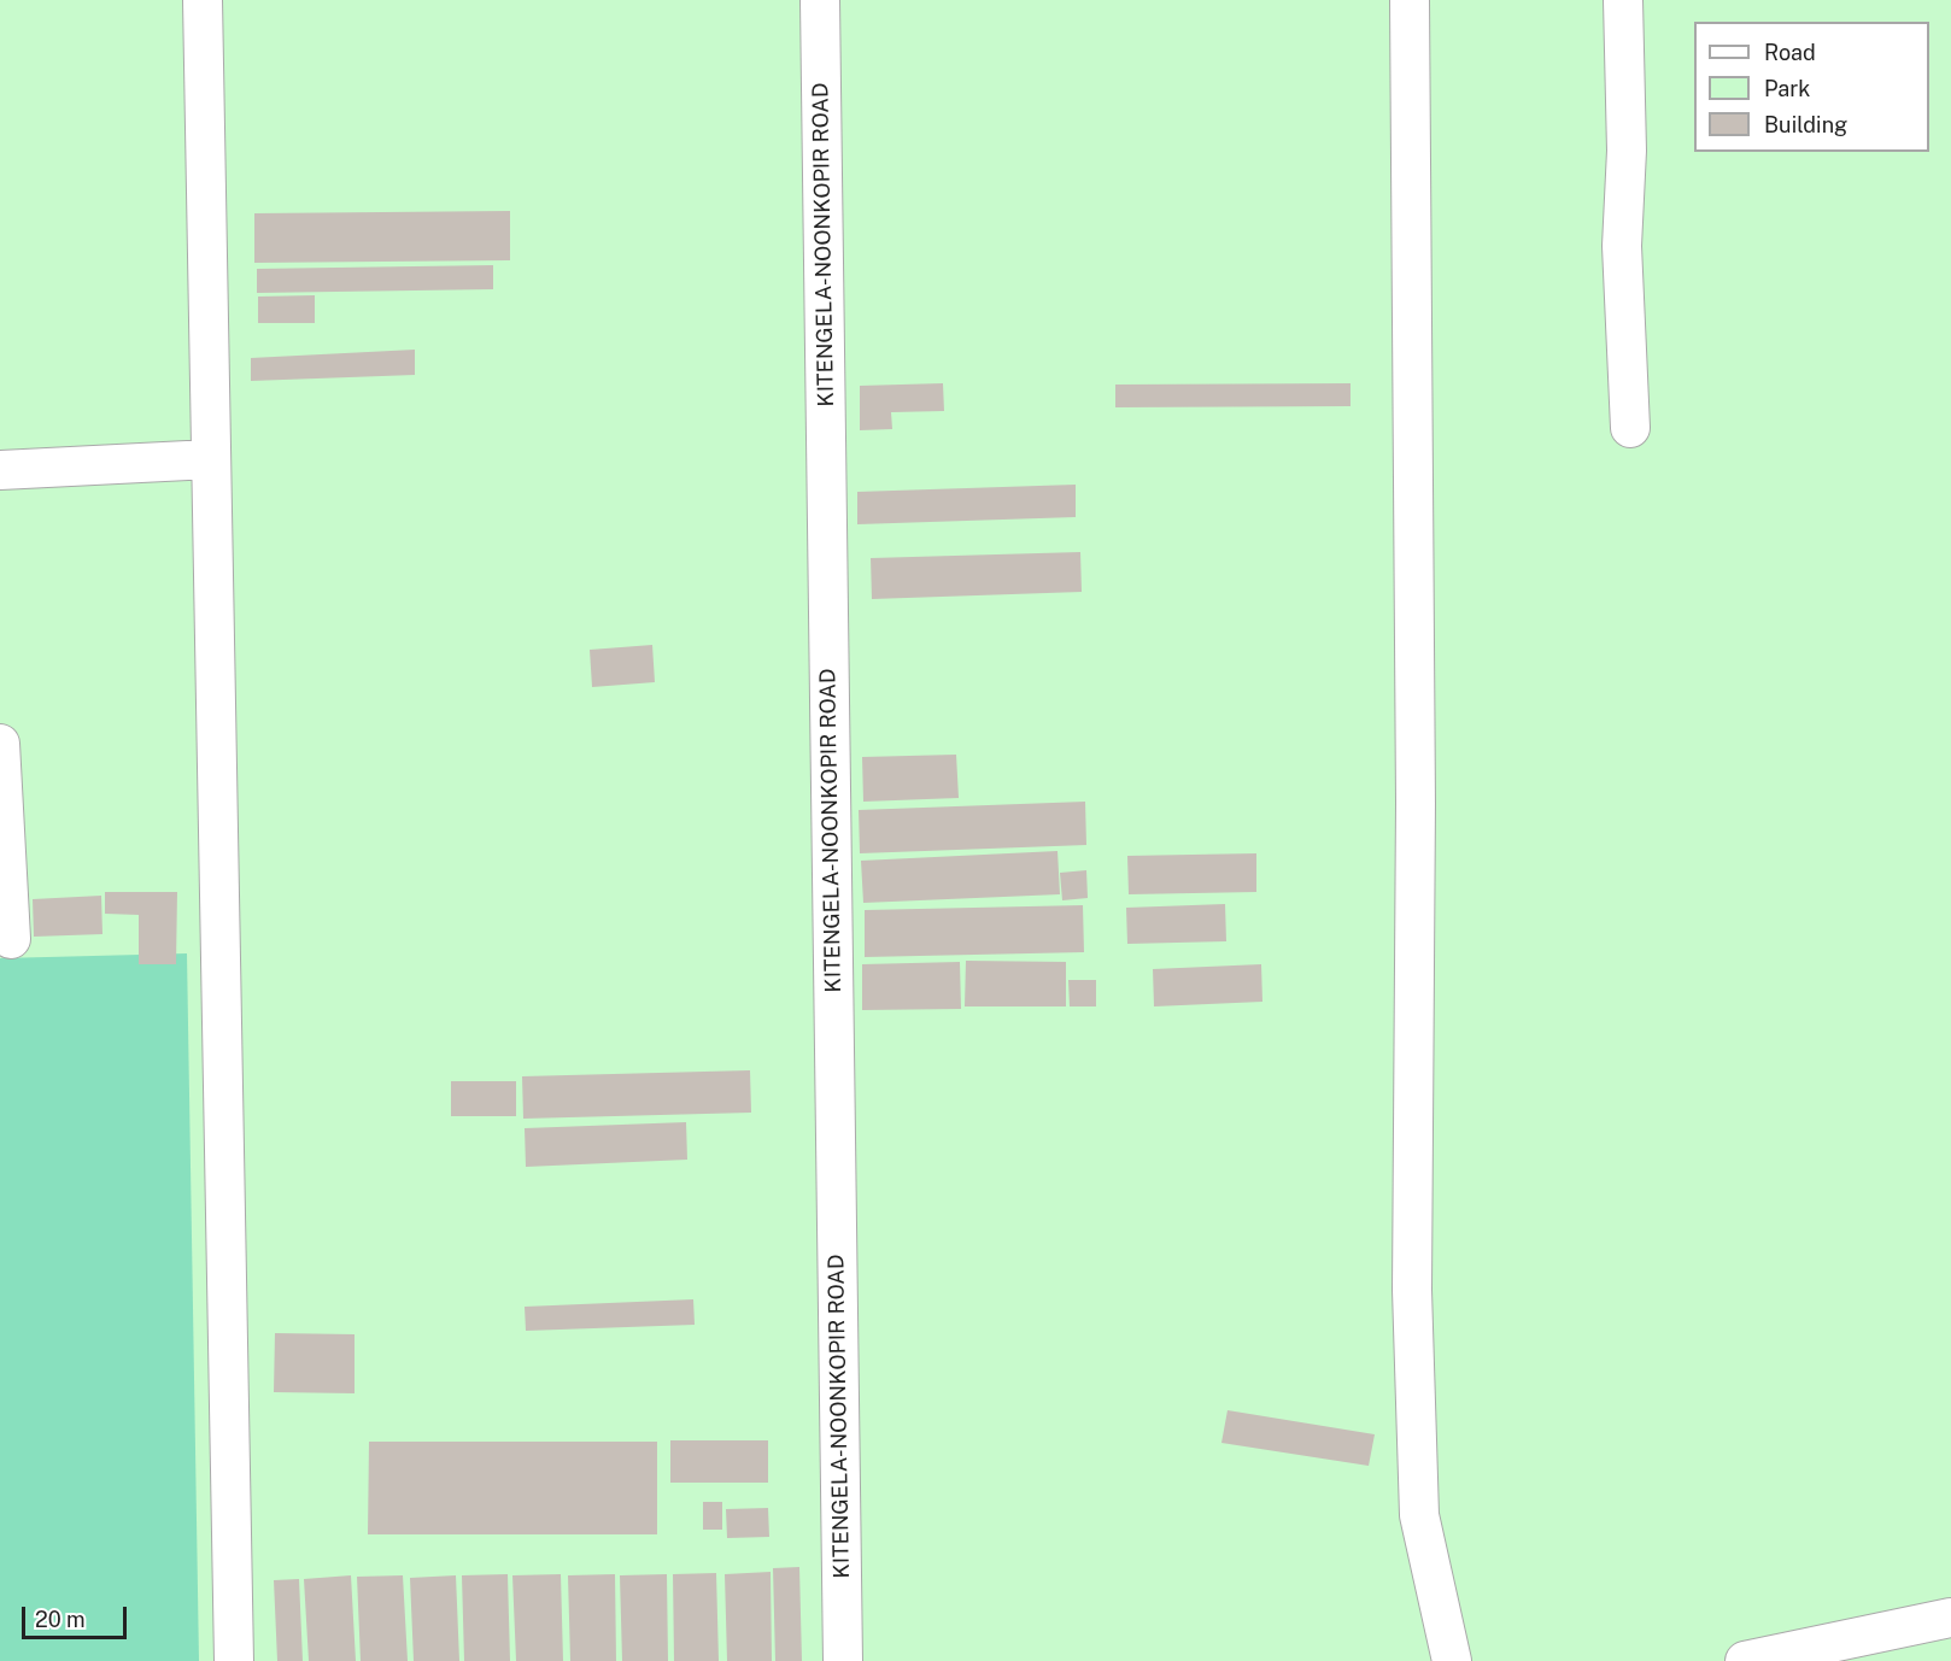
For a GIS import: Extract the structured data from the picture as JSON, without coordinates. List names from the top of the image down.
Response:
{
  "streets": {
    "street": ["KITENGELA-NOONKOPIR ROAD"]
  },
  "legend": ["Road", "Park", "Building"],
  "scale_bar": "20 m"
}
